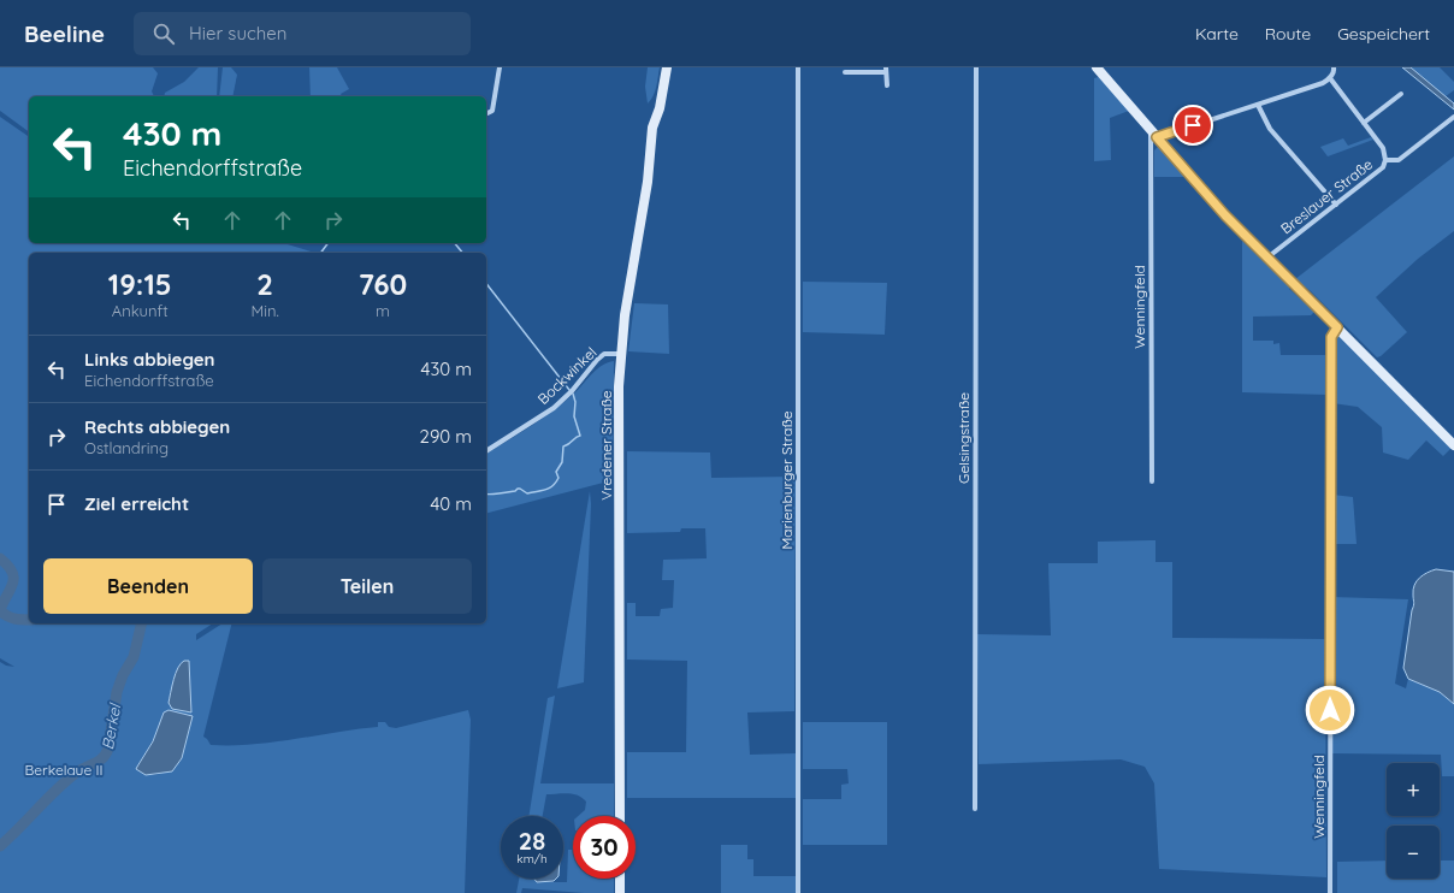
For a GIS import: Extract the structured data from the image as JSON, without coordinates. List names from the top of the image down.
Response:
{
  "streets": {
    "street": [
      "Breslauer Straße",
      "Wenningfeld",
      "Bockwinkel",
      "Gelsingstraße",
      "Vredener Straße",
      "Marienburger Straße"
    ]
  },
  "crossings": [
    ["Bockwinkel", "Vredener Straße"]
  ],
  "water": ["Berkel"],
  "parks": ["Berkelaue II"],
  "page": {
    "header": "Beeline",
    "search": "Hier suchen",
    "nav": ["Karte", "Route", "Gespeichert"],
    "turn": ["430 m", "Eichendorffstraße"],
    "eta": [
      "19:15",
      "Ankunft",
      "2",
      "Min.",
      "760",
      "m"
    ],
    "list": [
      {
        "name": "Links abbiegen",
        "note": "Eichendorffstraße",
        "value": "430 m"
      },
      {
        "name": "Rechts abbiegen",
        "note": "Ostlandring",
        "value": "290 m"
      },
      {
        "name": "Ziel erreicht",
        "value": "40 m"
      }
    ],
    "buttons": ["Beenden", "Teilen"],
    "map_buttons": ["+", "−"],
    "speed": "28 km/h",
    "limit": "30"
  }
}
